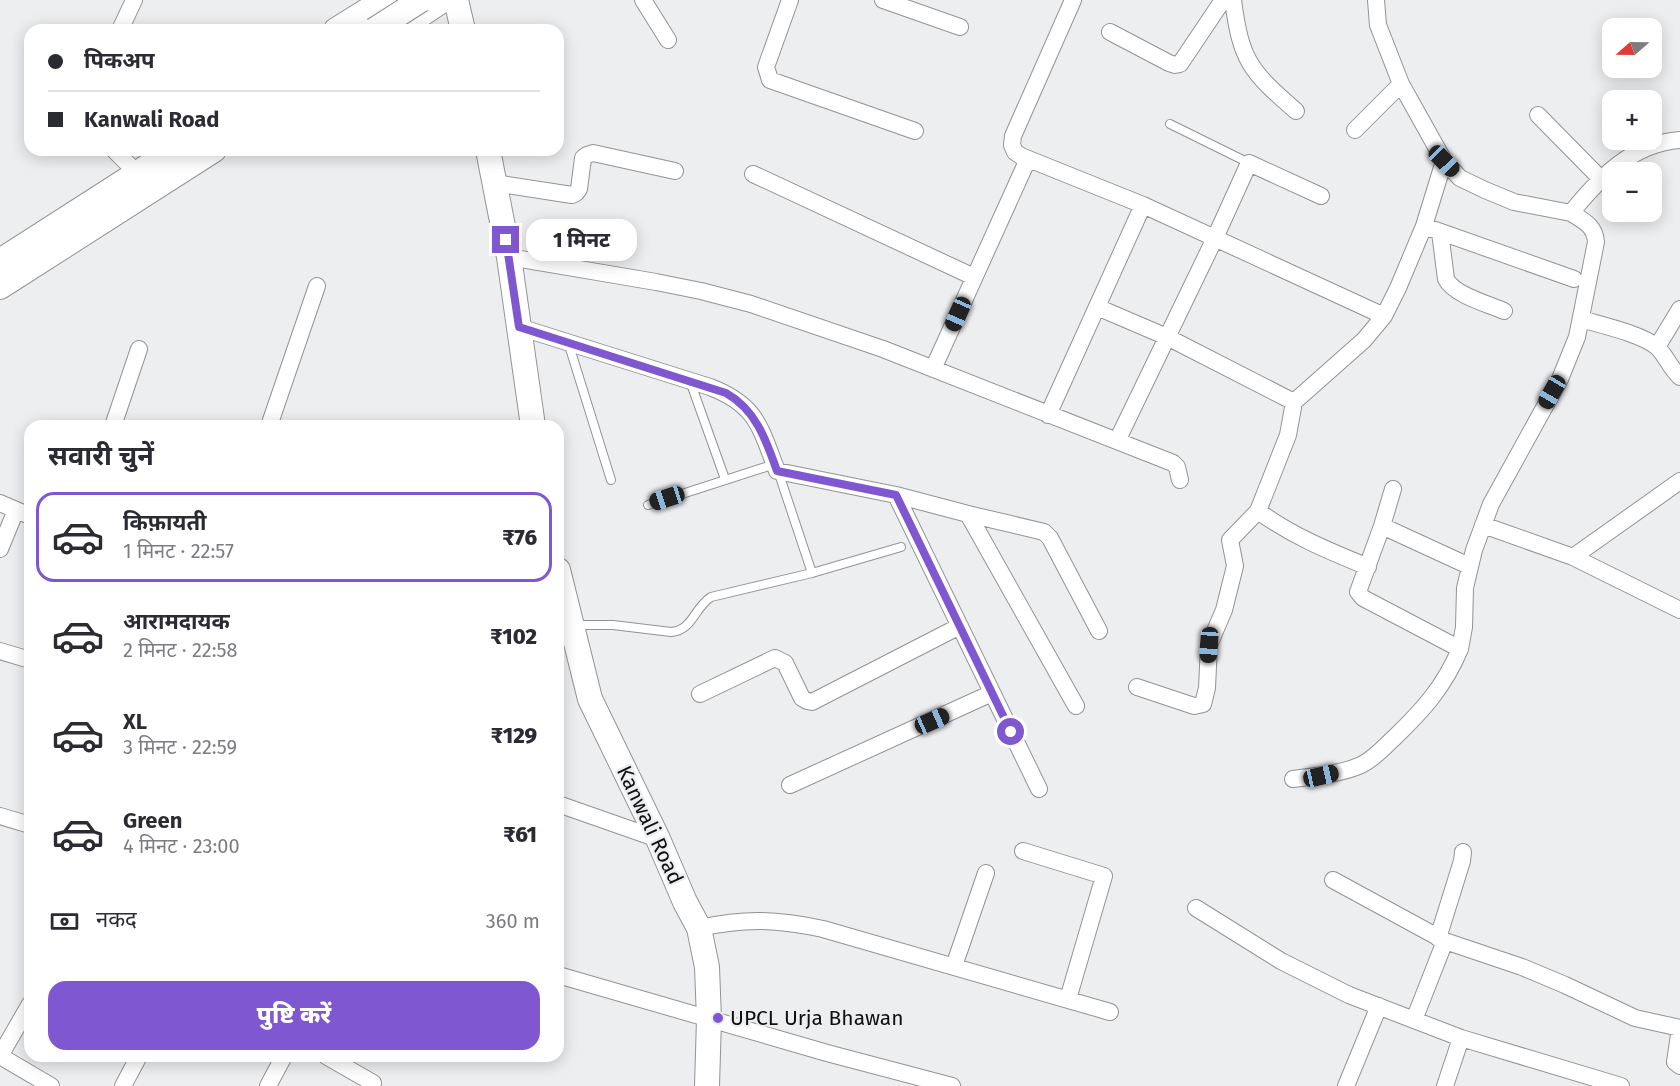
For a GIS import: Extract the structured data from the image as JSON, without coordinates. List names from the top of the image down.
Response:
{
  "streets": {
    "street": ["Kanwali Road"]
  },
  "places": ["UPCL Urja Bhawan"],
  "north": "left",
  "page": {
    "map_buttons": ["+", "−"],
    "banner": ["पिकअप", "Kanwali Road"],
    "bubble": "1 मिनट",
    "heading": "सवारी चुनें",
    "list": [
      {
        "name": "किफ़ायती",
        "note": "1 मिनट · 22:57",
        "value": "₹76"
      },
      {
        "name": "आरामदायक",
        "note": "2 मिनट · 22:58",
        "value": "₹102"
      },
      {
        "name": "XL",
        "note": "3 मिनट · 22:59",
        "value": "₹129"
      },
      {
        "name": "Green",
        "note": "4 मिनट · 23:00",
        "value": "₹61"
      }
    ],
    "pay": ["नकद", "360 m"],
    "buttons": "पुष्टि करें"
  }
}
